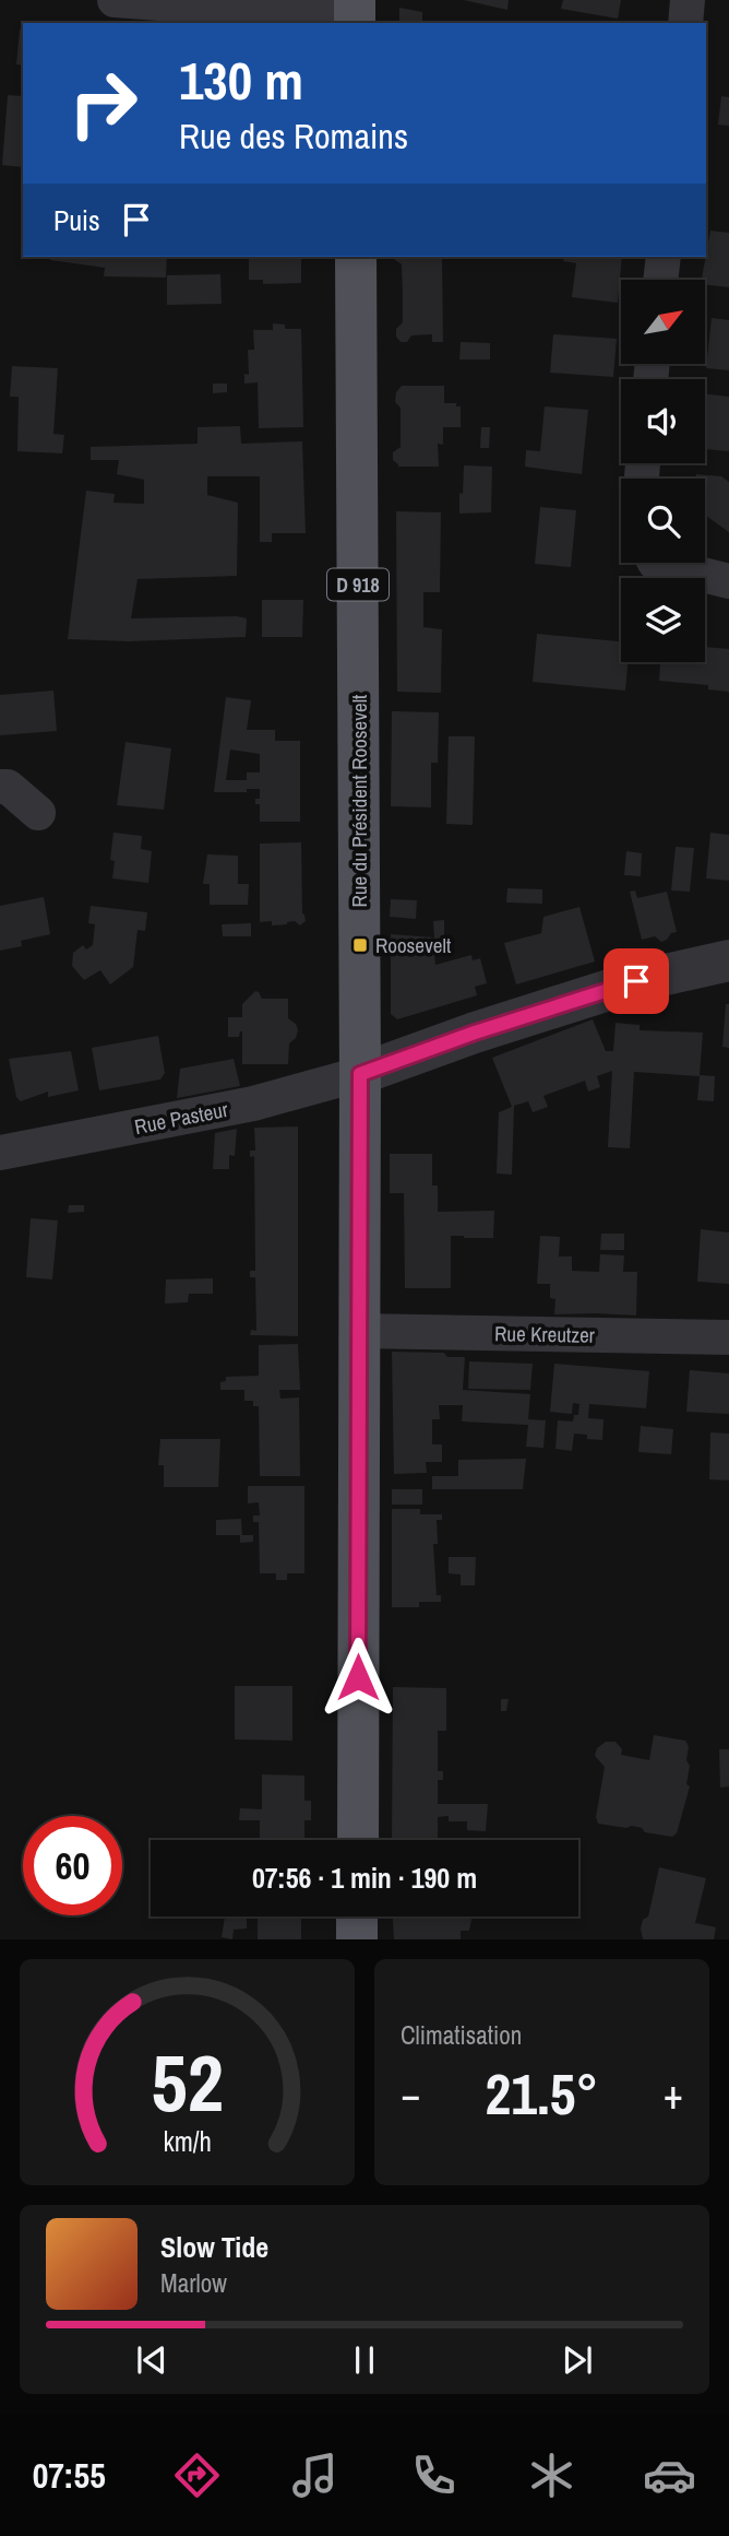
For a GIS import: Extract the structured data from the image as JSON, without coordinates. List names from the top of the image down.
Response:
{
  "streets": {
    "main road": ["D 918", "Rue du Président Roosevelt"],
    "street": ["Rue Pasteur", "Rue Kreutzer"]
  },
  "crossings": [
    ["Rue du Président Roosevelt", "Rue Pasteur"],
    ["Rue du Président Roosevelt", "Rue Kreutzer"]
  ],
  "places": {
    "transit": ["Roosevelt"]
  },
  "north": "top right",
  "page": {
    "turn": ["130 m", "Rue des Romains"],
    "then": "Puis",
    "limit": "60",
    "trip": "07:56 · 1 min · 190 m",
    "tile": "Climatisation",
    "heat": ["−", "21.5°", "+"],
    "song": ["Slow Tide", "Marlow"],
    "tabs": "07:55",
    "gauge": ["52", "km/h"]
  }
}
